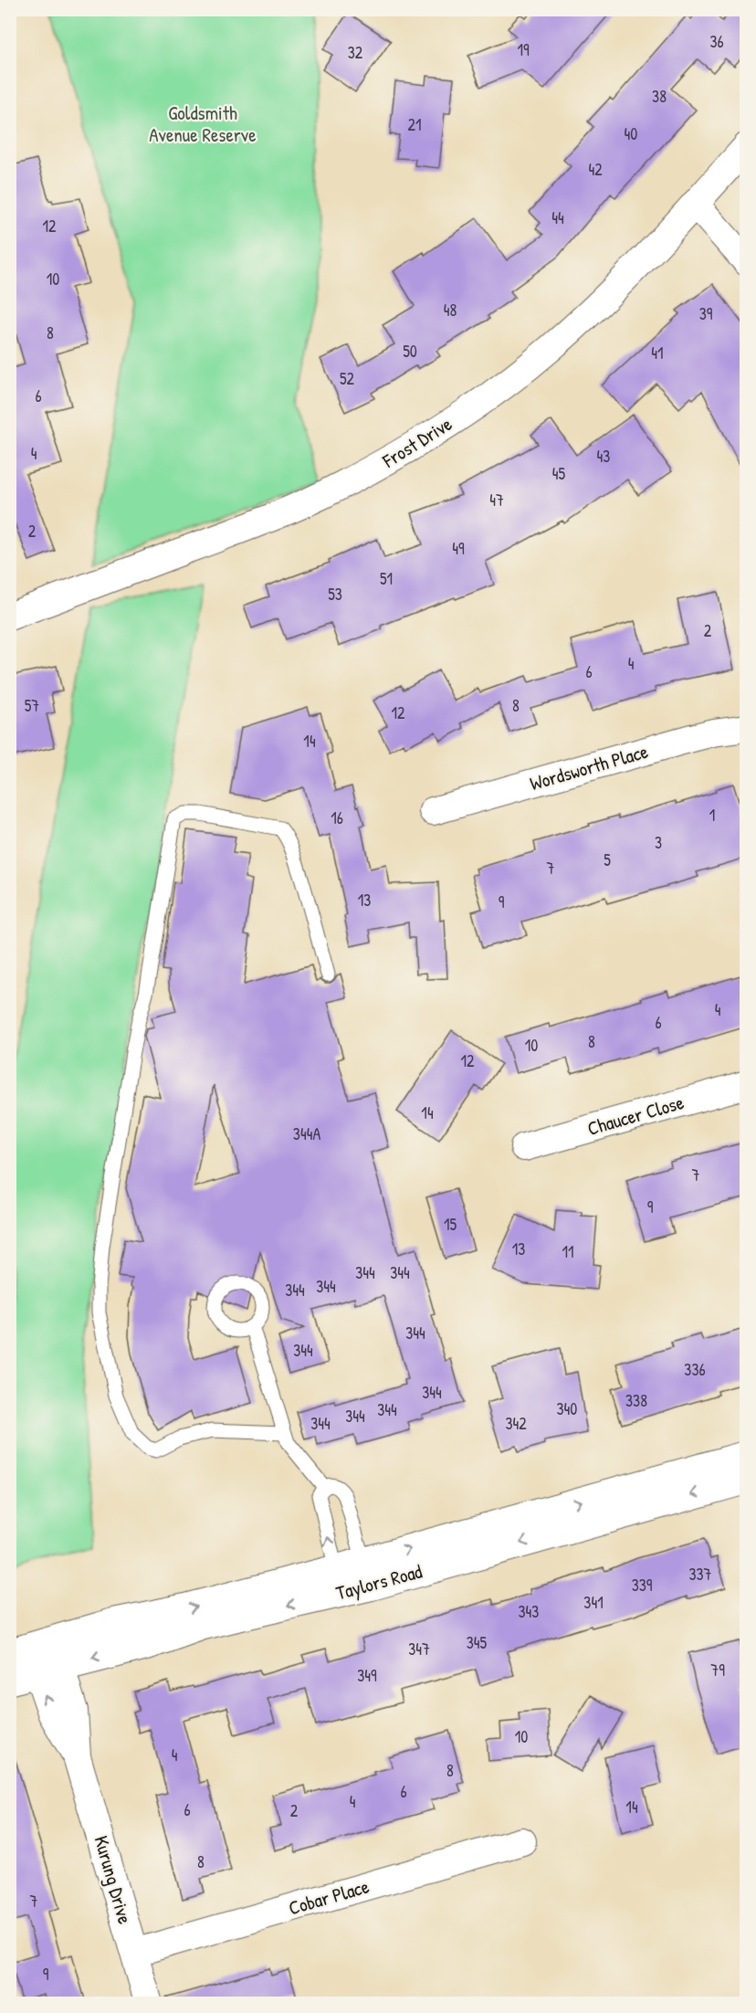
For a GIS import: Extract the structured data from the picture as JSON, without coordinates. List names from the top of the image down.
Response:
{
  "streets": {
    "main road": ["Taylors Road"],
    "street": [
      "Frost Drive",
      "Wordsworth Place",
      "Chaucer Close",
      "Kurung Drive",
      "Cobar Place"
    ]
  },
  "crossings": [
    ["Taylors Road", "Kurung Drive"],
    ["Kurung Drive", "Cobar Place"]
  ],
  "parks": ["Goldsmith Avenue Reserve"],
  "house_numbers": [
    "36",
    "19",
    "32",
    "38",
    "21",
    "40",
    "42",
    "44",
    "12",
    "10",
    "48",
    "39",
    "8",
    "50",
    "41",
    "52",
    "6",
    "4",
    "43",
    "45",
    "47",
    "2",
    "49",
    "51",
    "53",
    "2",
    "4",
    "6",
    "57",
    "8",
    "12",
    "14",
    "1",
    "16",
    "3",
    "5",
    "7",
    "13",
    "9",
    "4",
    "6",
    "8",
    "10",
    "12",
    "14",
    "344A",
    "7",
    "9",
    "15",
    "13",
    "11",
    "344",
    "344",
    "344",
    "344",
    "344",
    "344",
    "336",
    "344",
    "338",
    "340",
    "344",
    "344",
    "344",
    "342",
    "337",
    "339",
    "341",
    "343",
    "345",
    "347",
    "79",
    "349",
    "10",
    "4",
    "8",
    "6",
    "4",
    "14",
    "6",
    "2",
    "8",
    "7",
    "9"
  ]
}
